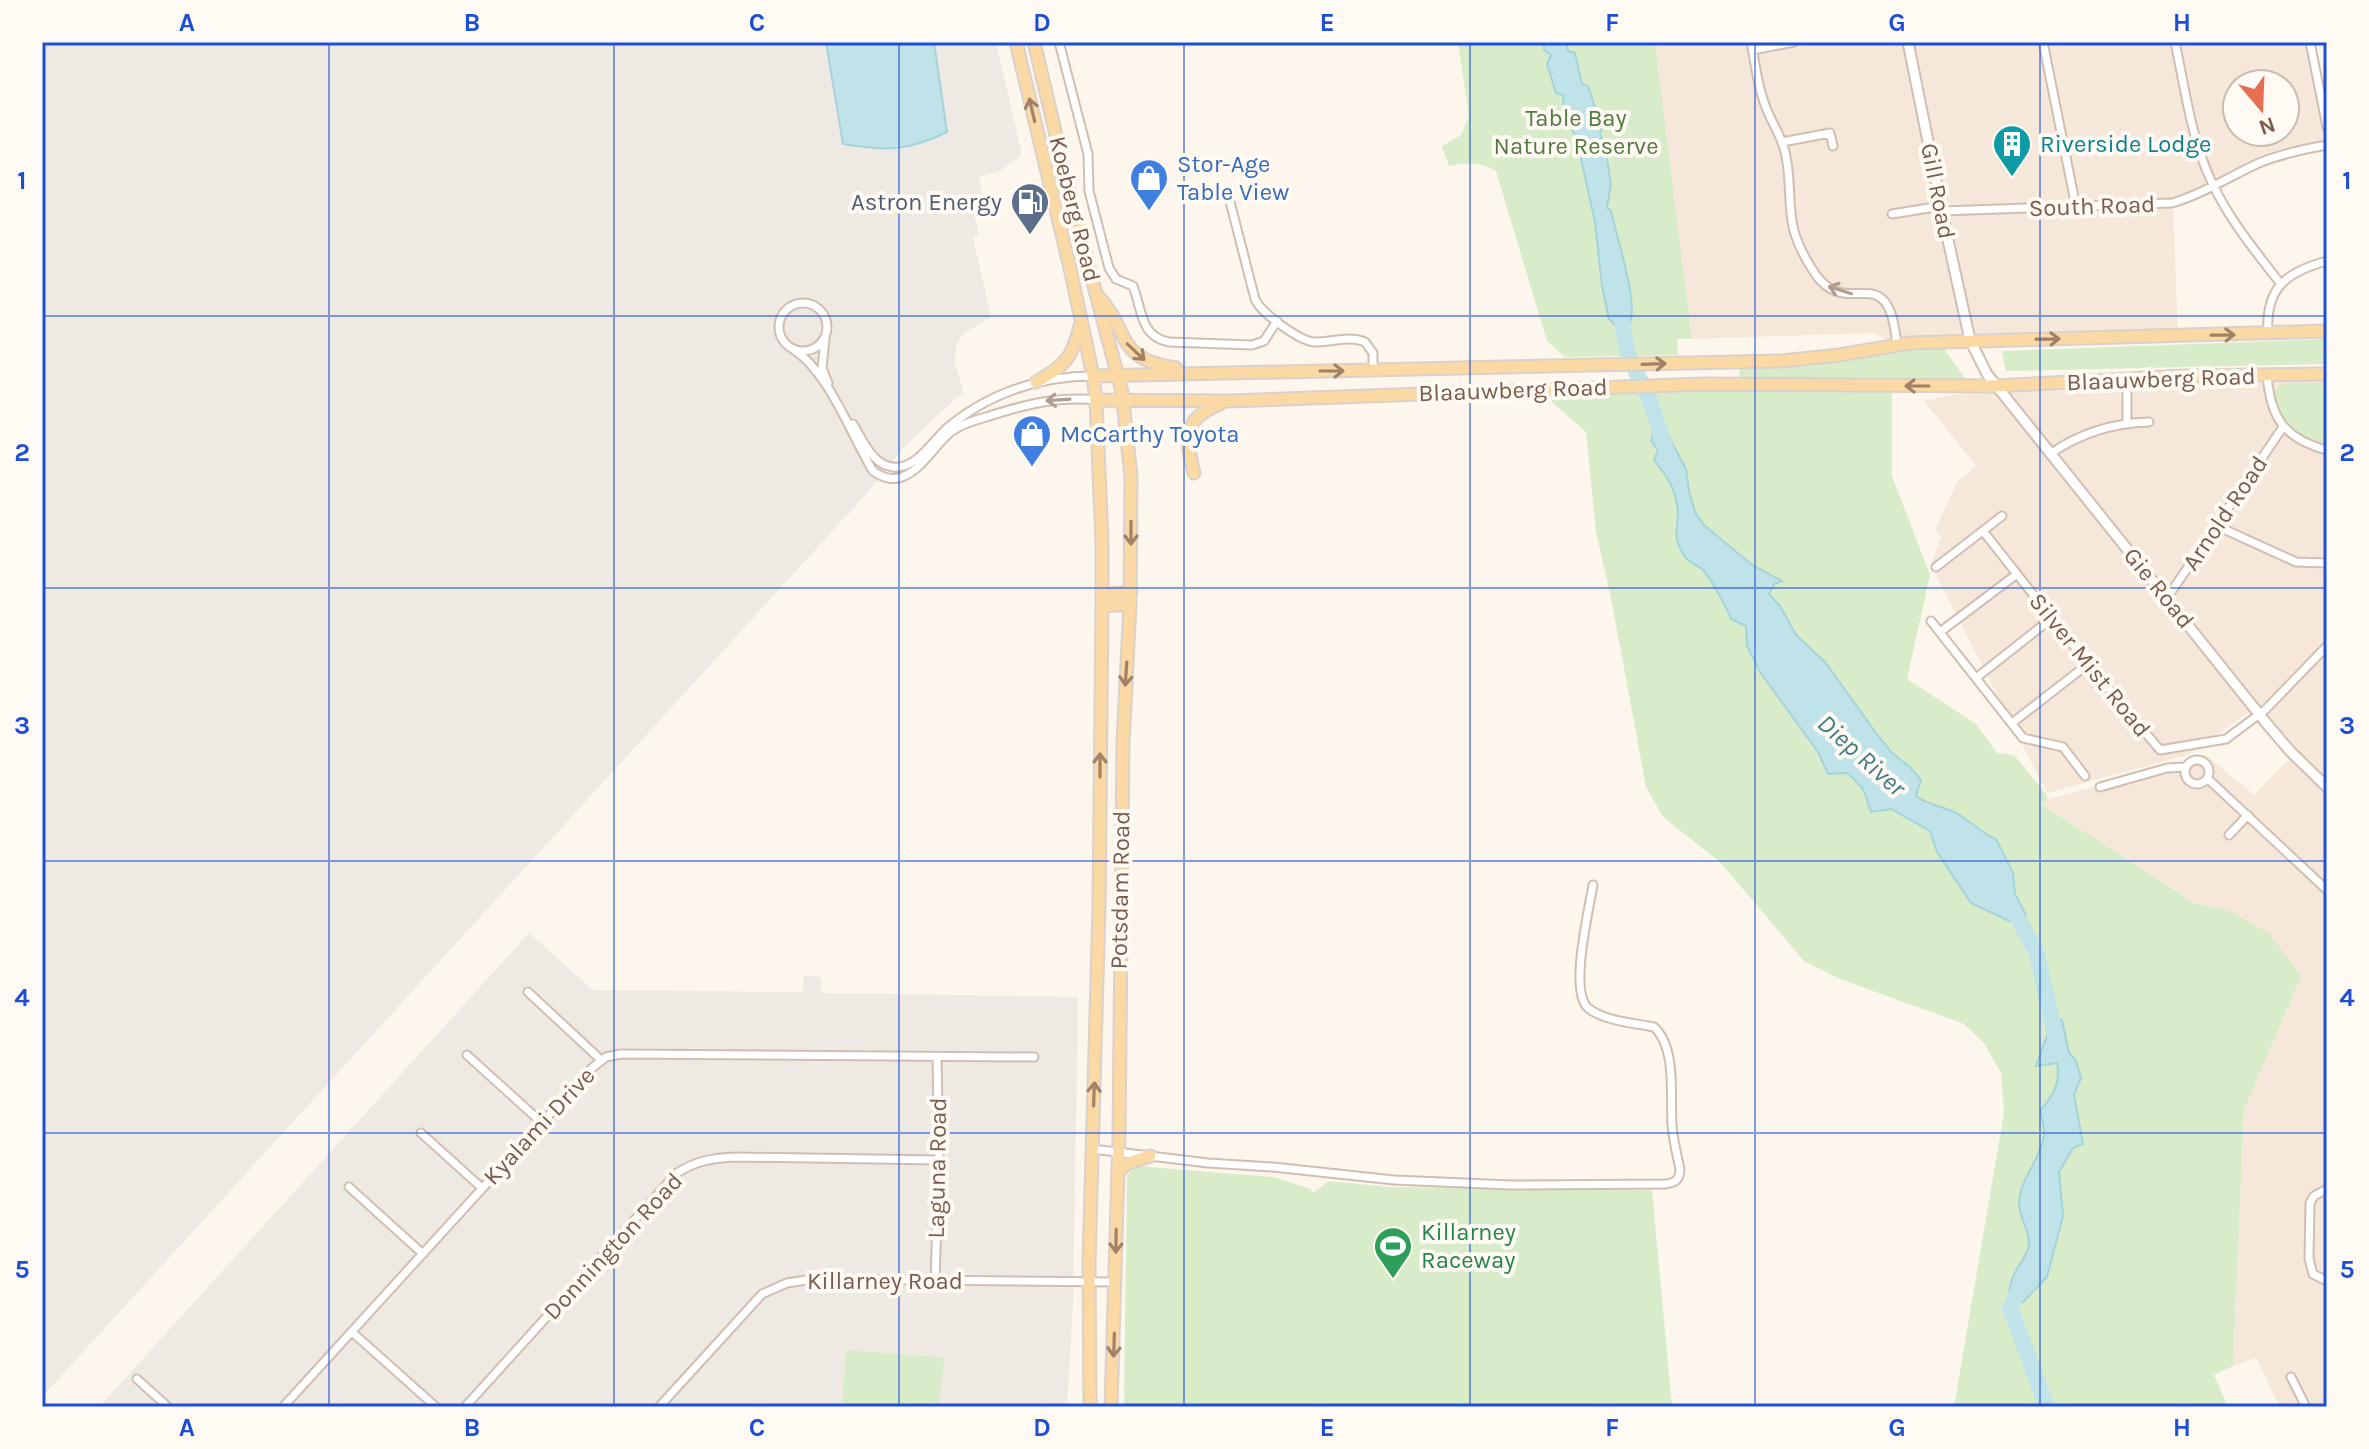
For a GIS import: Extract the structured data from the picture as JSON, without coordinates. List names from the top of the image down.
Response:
{
  "streets": {
    "main road": ["Koeberg Road", "Blaauwberg Road", "Potsdam Road"],
    "street": [
      "Gill Road",
      "South Road",
      "Arnold Road",
      "Gie Road",
      "Silver Mist Road",
      "Kyalami Drive",
      "Laguna Road",
      "Donnington Road",
      "Killarney Road"
    ]
  },
  "crossings": [
    ["Gill Road", "South Road"],
    ["Gill Road", "Blaauwberg Road"],
    ["Gill Road", "Gie Road"],
    ["Koeberg Road", "Blaauwberg Road"],
    ["Koeberg Road", "Potsdam Road"],
    ["Blaauwberg Road", "Gie Road"],
    ["Blaauwberg Road", "Potsdam Road"],
    ["Arnold Road", "Gie Road"],
    ["Gie Road", "Silver Mist Road"],
    ["Potsdam Road", "Killarney Road"],
    ["Kyalami Drive", "Laguna Road"],
    ["Laguna Road", "Donnington Road"],
    ["Laguna Road", "Killarney Road"]
  ],
  "water": ["Diep River"],
  "parks": ["Table Bay Nature Reserve"],
  "places": {
    "building": ["Riverside Lodge"],
    "shop": ["Stor-Age Table View", "McCarthy Toyota"],
    "fuel station": ["Astron Energy"],
    "sports": ["Killarney Raceway"]
  },
  "north": "bottom",
  "grid": {
    "columns": [
      "A",
      "B",
      "C",
      "D",
      "E",
      "F",
      "G",
      "H"
    ],
    "rows": [
      "1",
      "2",
      "3",
      "4",
      "5"
    ]
  }
}
